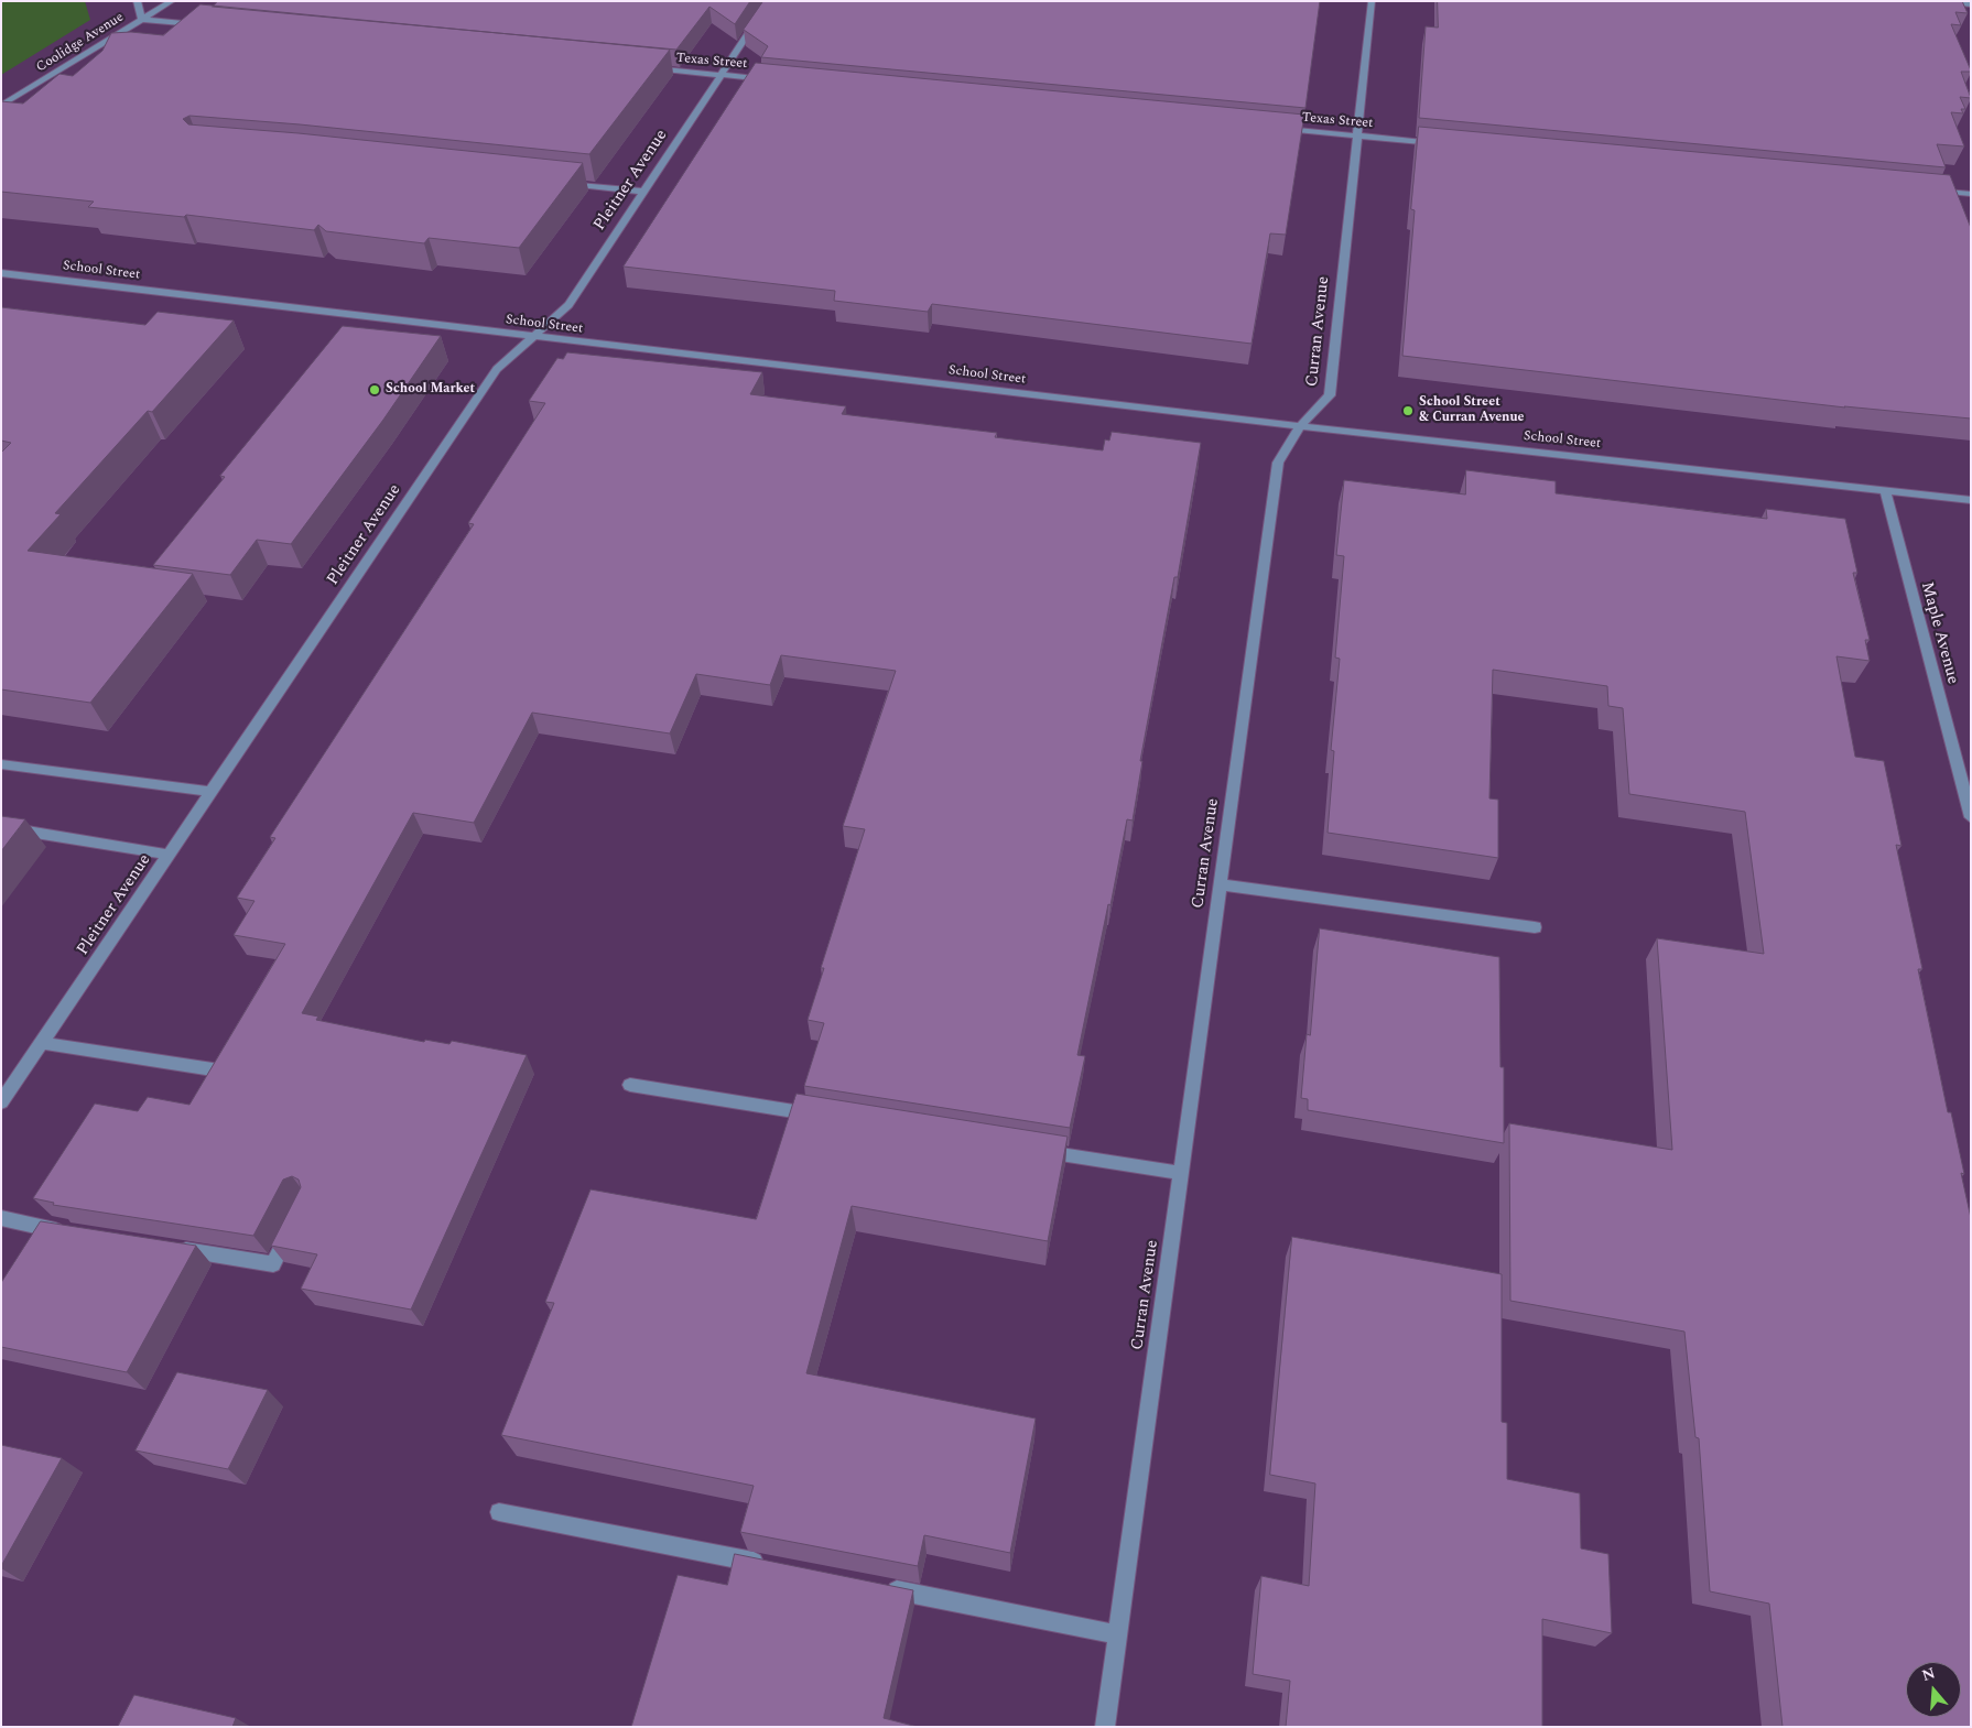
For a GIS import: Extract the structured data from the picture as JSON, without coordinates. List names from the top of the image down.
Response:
{
  "streets": {
    "street": [
      "Coolidge Avenue",
      "Texas Street",
      "Pleitner Avenue",
      "School Street",
      "Curran Avenue",
      "Maple Avenue"
    ]
  },
  "crossings": [
    ["Texas Street", "Pleitner Avenue"],
    ["Texas Street", "Curran Avenue"],
    ["Pleitner Avenue", "School Street"],
    ["School Street", "Curran Avenue"],
    ["School Street", "Maple Avenue"]
  ],
  "places": ["School Market", "School Street & Curran Avenue"],
  "north": "top"
}
